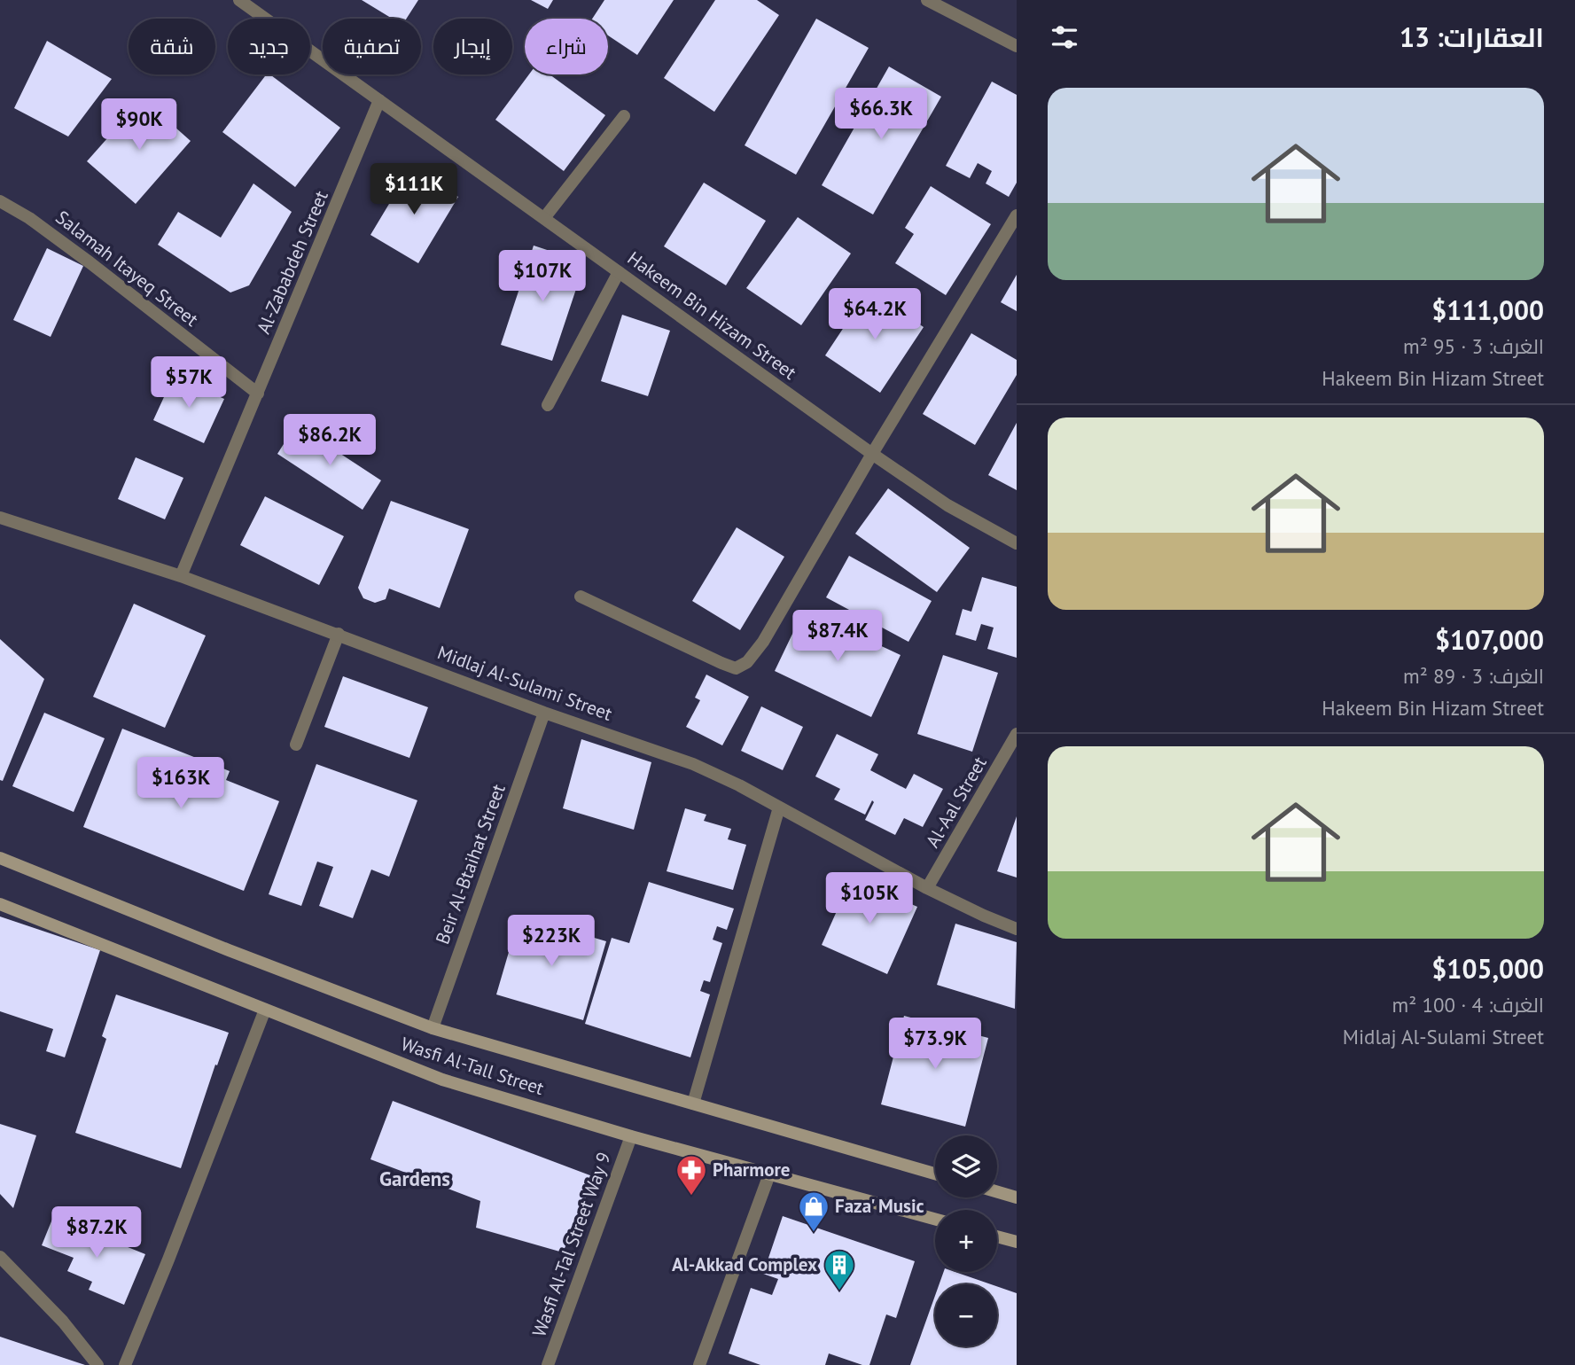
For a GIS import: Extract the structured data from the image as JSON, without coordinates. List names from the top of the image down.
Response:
{
  "streets": {
    "main road": ["Wasfi Al-Tall Street"],
    "street": [
      "Al-Zababdeh Street",
      "Salamah Itayeq Street",
      "Hakeem Bin Hizam Street",
      "Midlaj Al-Sulami Street",
      "Al-Aal Street",
      "Beir Al-Btaihat Street",
      "Wasfi Al-Tal Street Way 9"
    ]
  },
  "crossings": [
    ["Al-Zababdeh Street", "Salamah Itayeq Street"],
    ["Al-Zababdeh Street", "Hakeem Bin Hizam Street"],
    ["Al-Zababdeh Street", "Midlaj Al-Sulami Street"],
    ["Midlaj Al-Sulami Street", "Al-Aal Street"],
    ["Midlaj Al-Sulami Street", "Beir Al-Btaihat Street"],
    ["Beir Al-Btaihat Street", "Wasfi Al-Tall Street"],
    ["Wasfi Al-Tall Street", "Wasfi Al-Tal Street Way 9"]
  ],
  "districts": ["Gardens"],
  "places": {
    "pharmacy": ["Pharmore"],
    "shop": ["Faza' Music"],
    "building": ["Al-Akkad Complex"]
  },
  "page": {
    "heading": "العقارات: 13",
    "chip": [
      "شراء",
      "إيجار",
      "تصفية",
      "جديد",
      "شقة"
    ],
    "list": [
      {
        "name": "$111,000",
        "note": "الغرف: 3 · 95 m² · Hakeem Bin Hizam Street"
      },
      {
        "name": "$107,000",
        "note": "الغرف: 3 · 89 m² · Hakeem Bin Hizam Street"
      },
      {
        "name": "$105,000",
        "note": "الغرف: 4 · 100 m² · Midlaj Al-Sulami Street"
      }
    ],
    "price": [
      "$66.3K",
      "$90K",
      "$111K",
      "$107K",
      "$64.2K",
      "$57K",
      "$86.2K",
      "$87.4K",
      "$163K",
      "$105K",
      "$223K",
      "$73.9K",
      "$87.2K"
    ],
    "map_buttons": ["+", "−"]
  }
}
